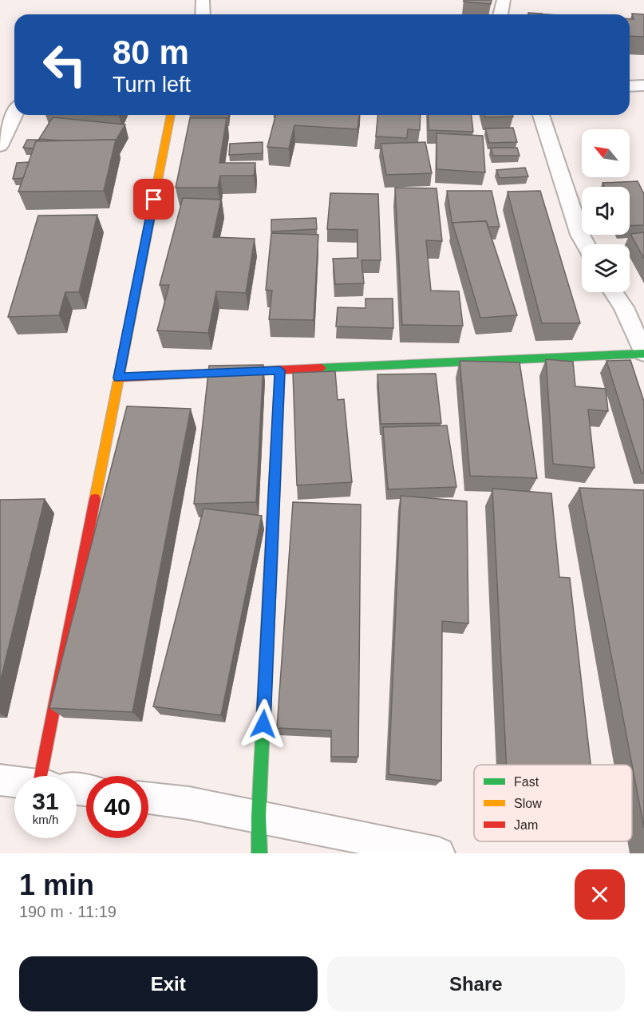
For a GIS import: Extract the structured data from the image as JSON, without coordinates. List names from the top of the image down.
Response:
{
  "legend": ["Fast", "Slow", "Jam"],
  "north": "top left",
  "page": {
    "turn": ["80 m", "Turn left"],
    "speed": "31 km/h",
    "limit": "40",
    "heading": ["1 min", "190 m · 11:19"],
    "buttons": ["Exit", "Share"]
  }
}
